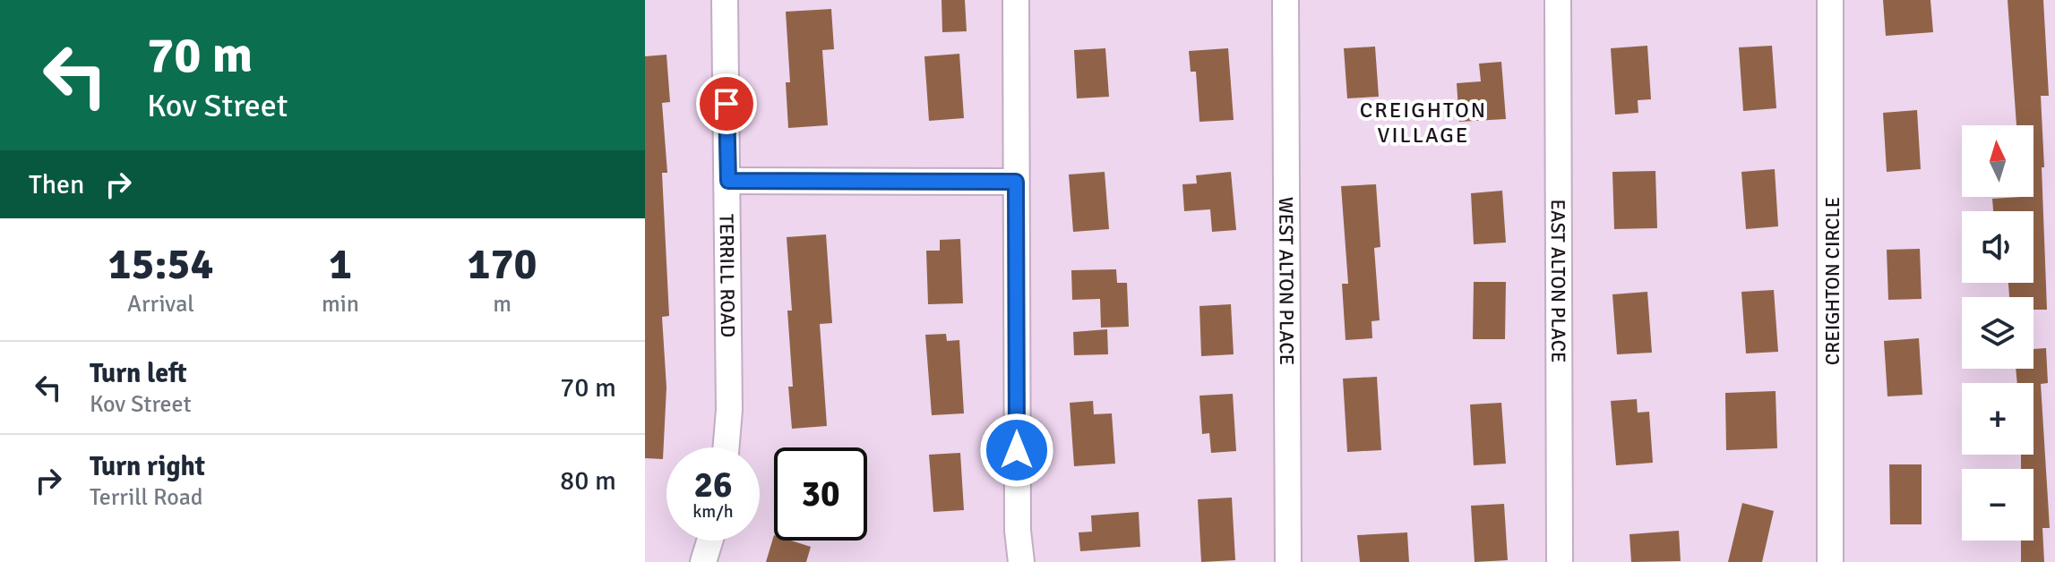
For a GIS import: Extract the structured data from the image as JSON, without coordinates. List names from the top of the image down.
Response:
{
  "streets": {
    "street": [
      "TERRILL ROAD",
      "WEST ALTON PLACE",
      "EAST ALTON PLACE",
      "CREIGHTON CIRCLE"
    ]
  },
  "districts": ["CREIGHTON VILLAGE"],
  "north": "top",
  "page": {
    "turn": ["70 m", "Kov Street"],
    "map_buttons": ["+", "−"],
    "then": "Then",
    "eta": [
      "15:54",
      "Arrival",
      "1",
      "min",
      "170",
      "m"
    ],
    "list": [
      {
        "name": "Turn left",
        "note": "Kov Street",
        "value": "70 m"
      },
      {
        "name": "Turn right",
        "note": "Terrill Road",
        "value": "80 m"
      }
    ],
    "speed": "26 km/h",
    "limit": "30"
  }
}
